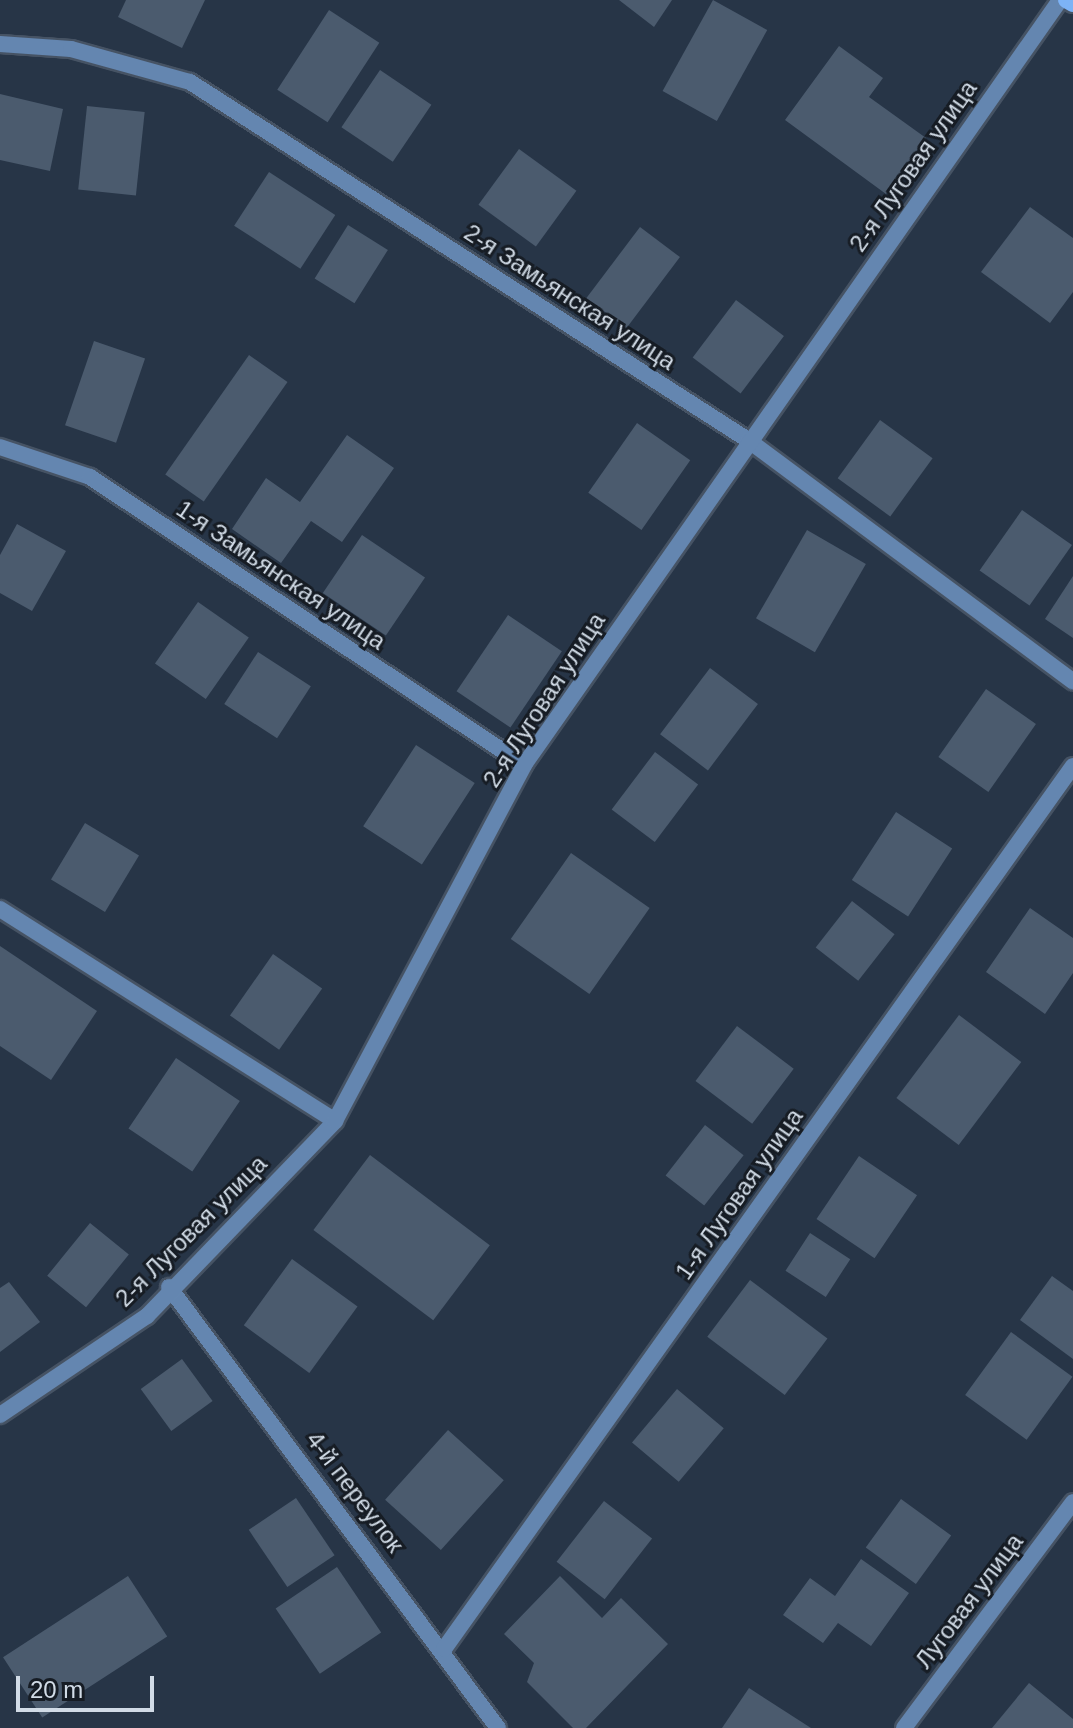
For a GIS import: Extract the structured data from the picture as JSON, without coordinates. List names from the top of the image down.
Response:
{
  "streets": {
    "street": [
      "2-я Луговая улица",
      "2-я Замьянская улица",
      "1-я Замьянская улица",
      "1-я Луговая улица",
      "4-й переулок",
      "Луговая улица"
    ]
  },
  "crossings": [
    ["2-я Луговая улица", "2-я Замьянская улица"],
    ["2-я Луговая улица", "1-я Замьянская улица"],
    ["2-я Луговая улица", "4-й переулок"],
    ["1-я Луговая улица", "4-й переулок"]
  ],
  "scale_bar": "20 m"
}
